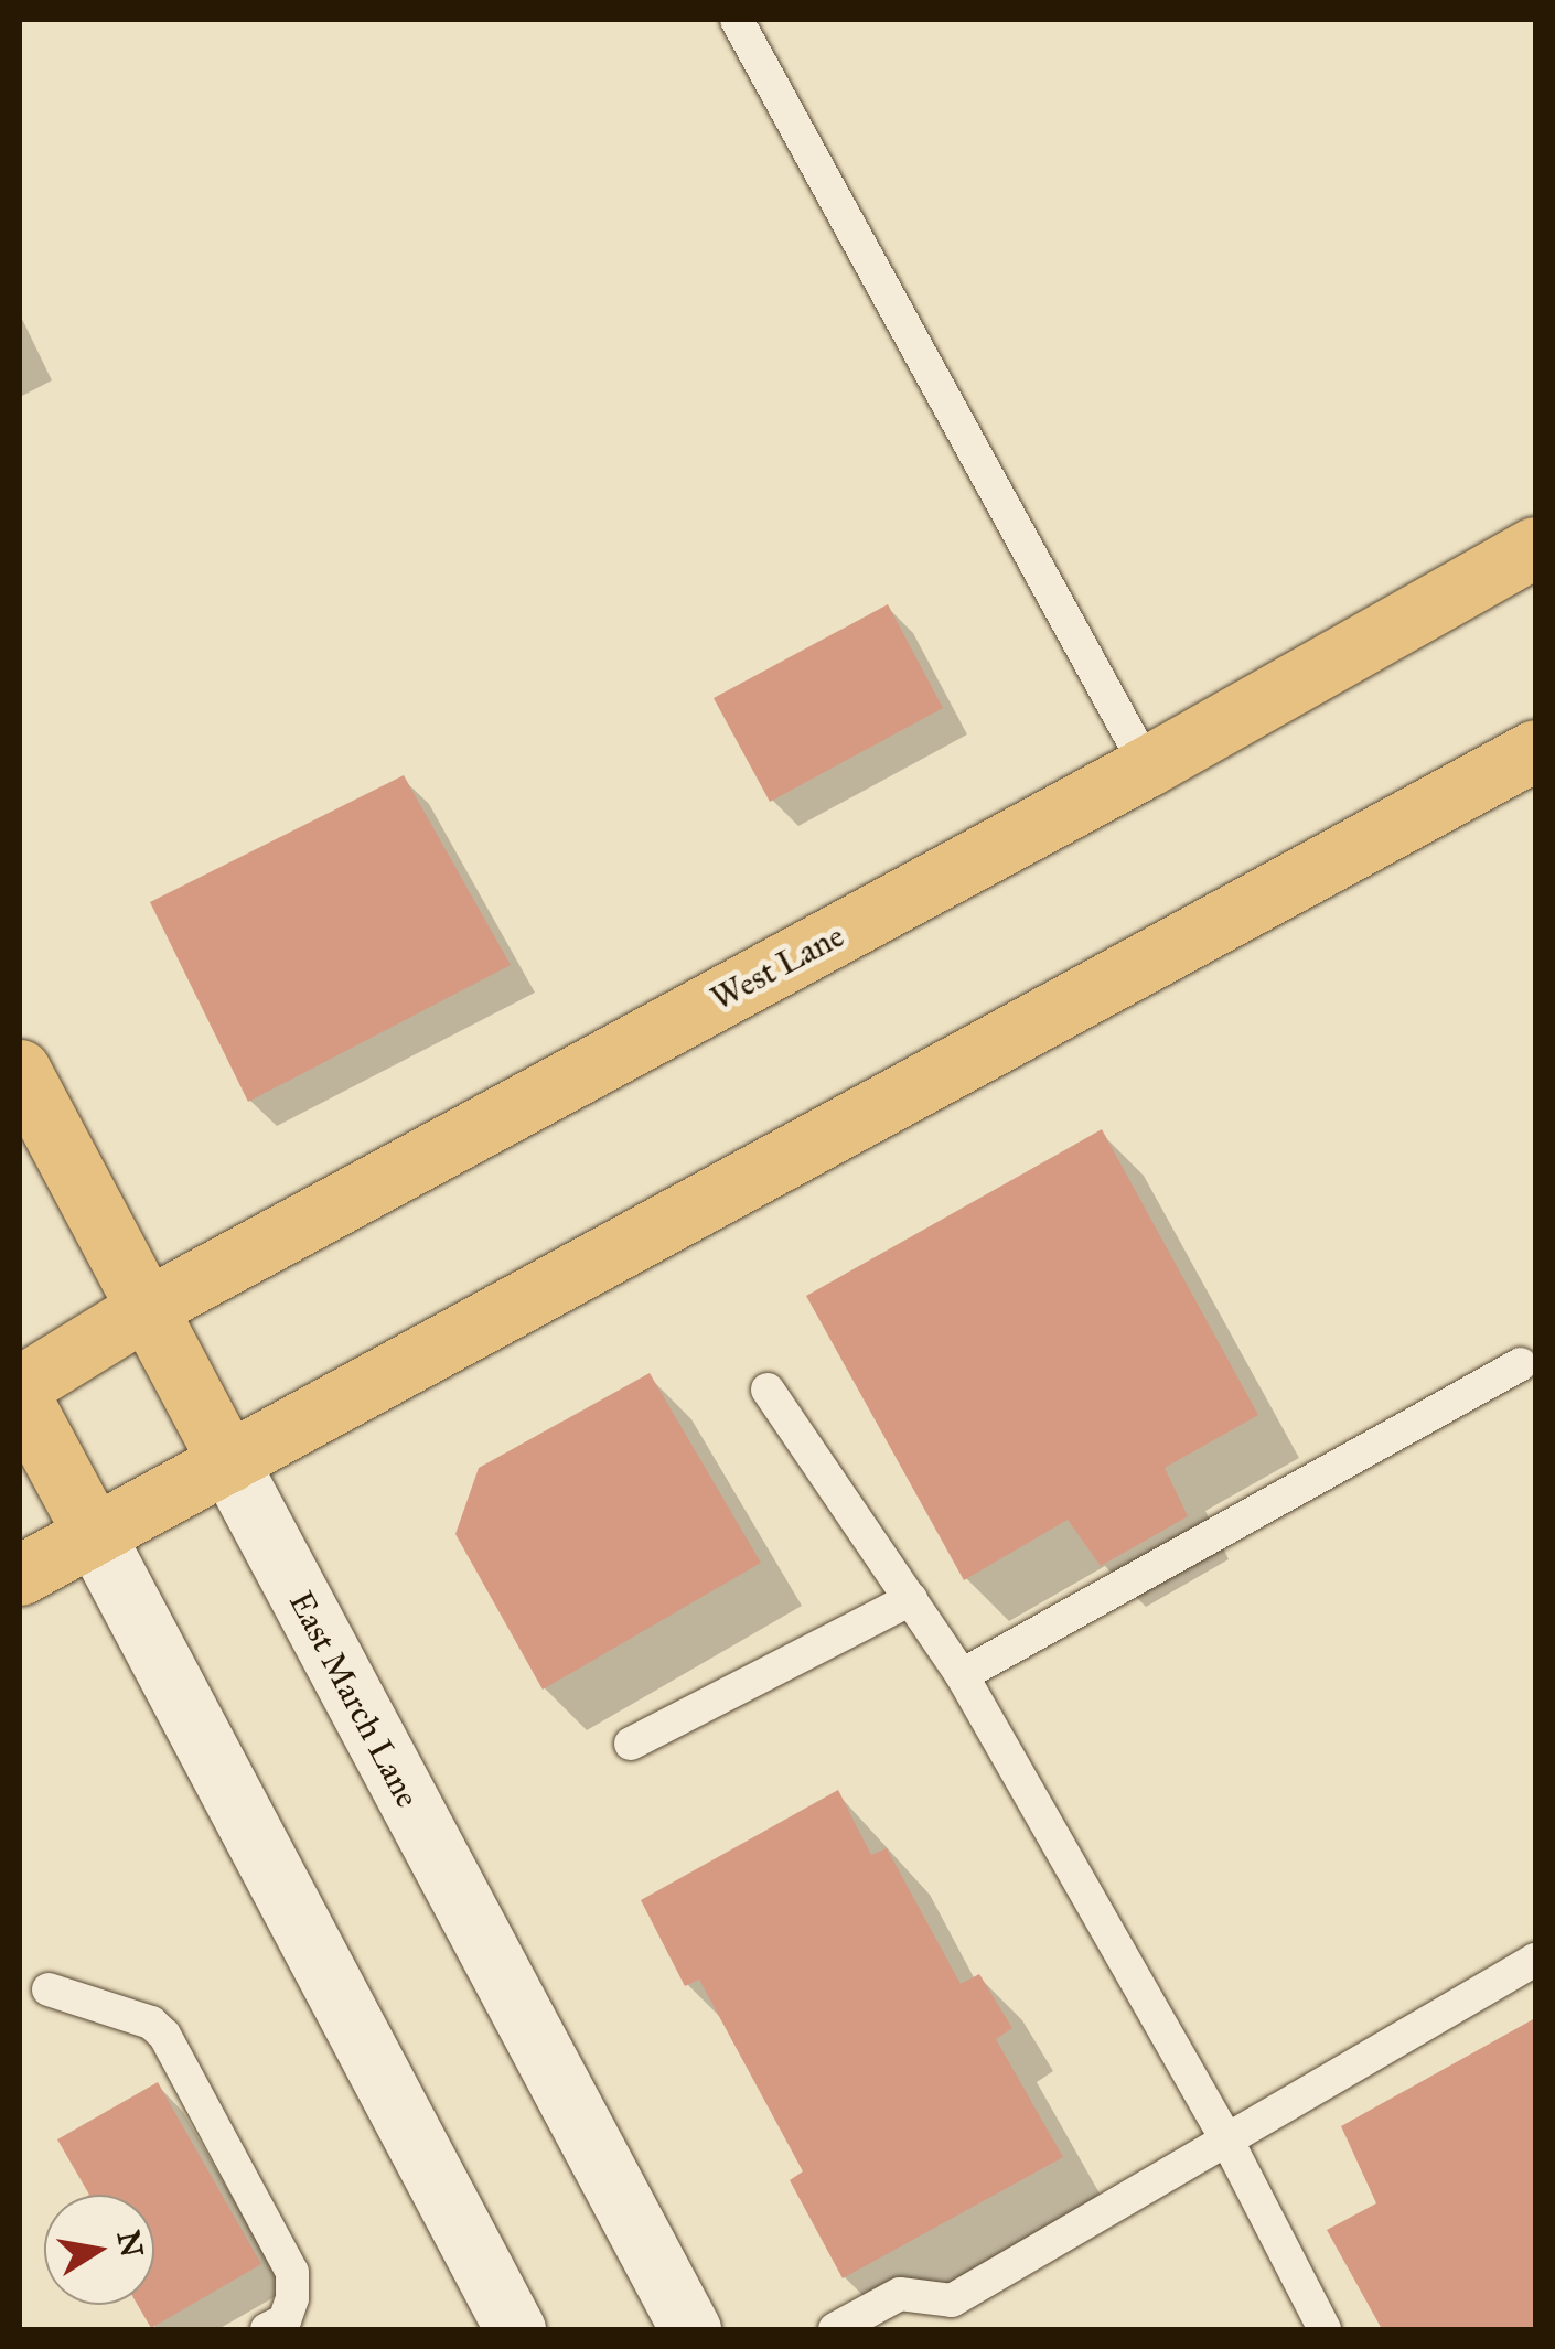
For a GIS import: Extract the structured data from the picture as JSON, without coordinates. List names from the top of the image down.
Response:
{
  "streets": {
    "main road": ["West Lane", "East March Lane"]
  },
  "crossings": [
    ["West Lane", "East March Lane"]
  ],
  "north": "right"
}
